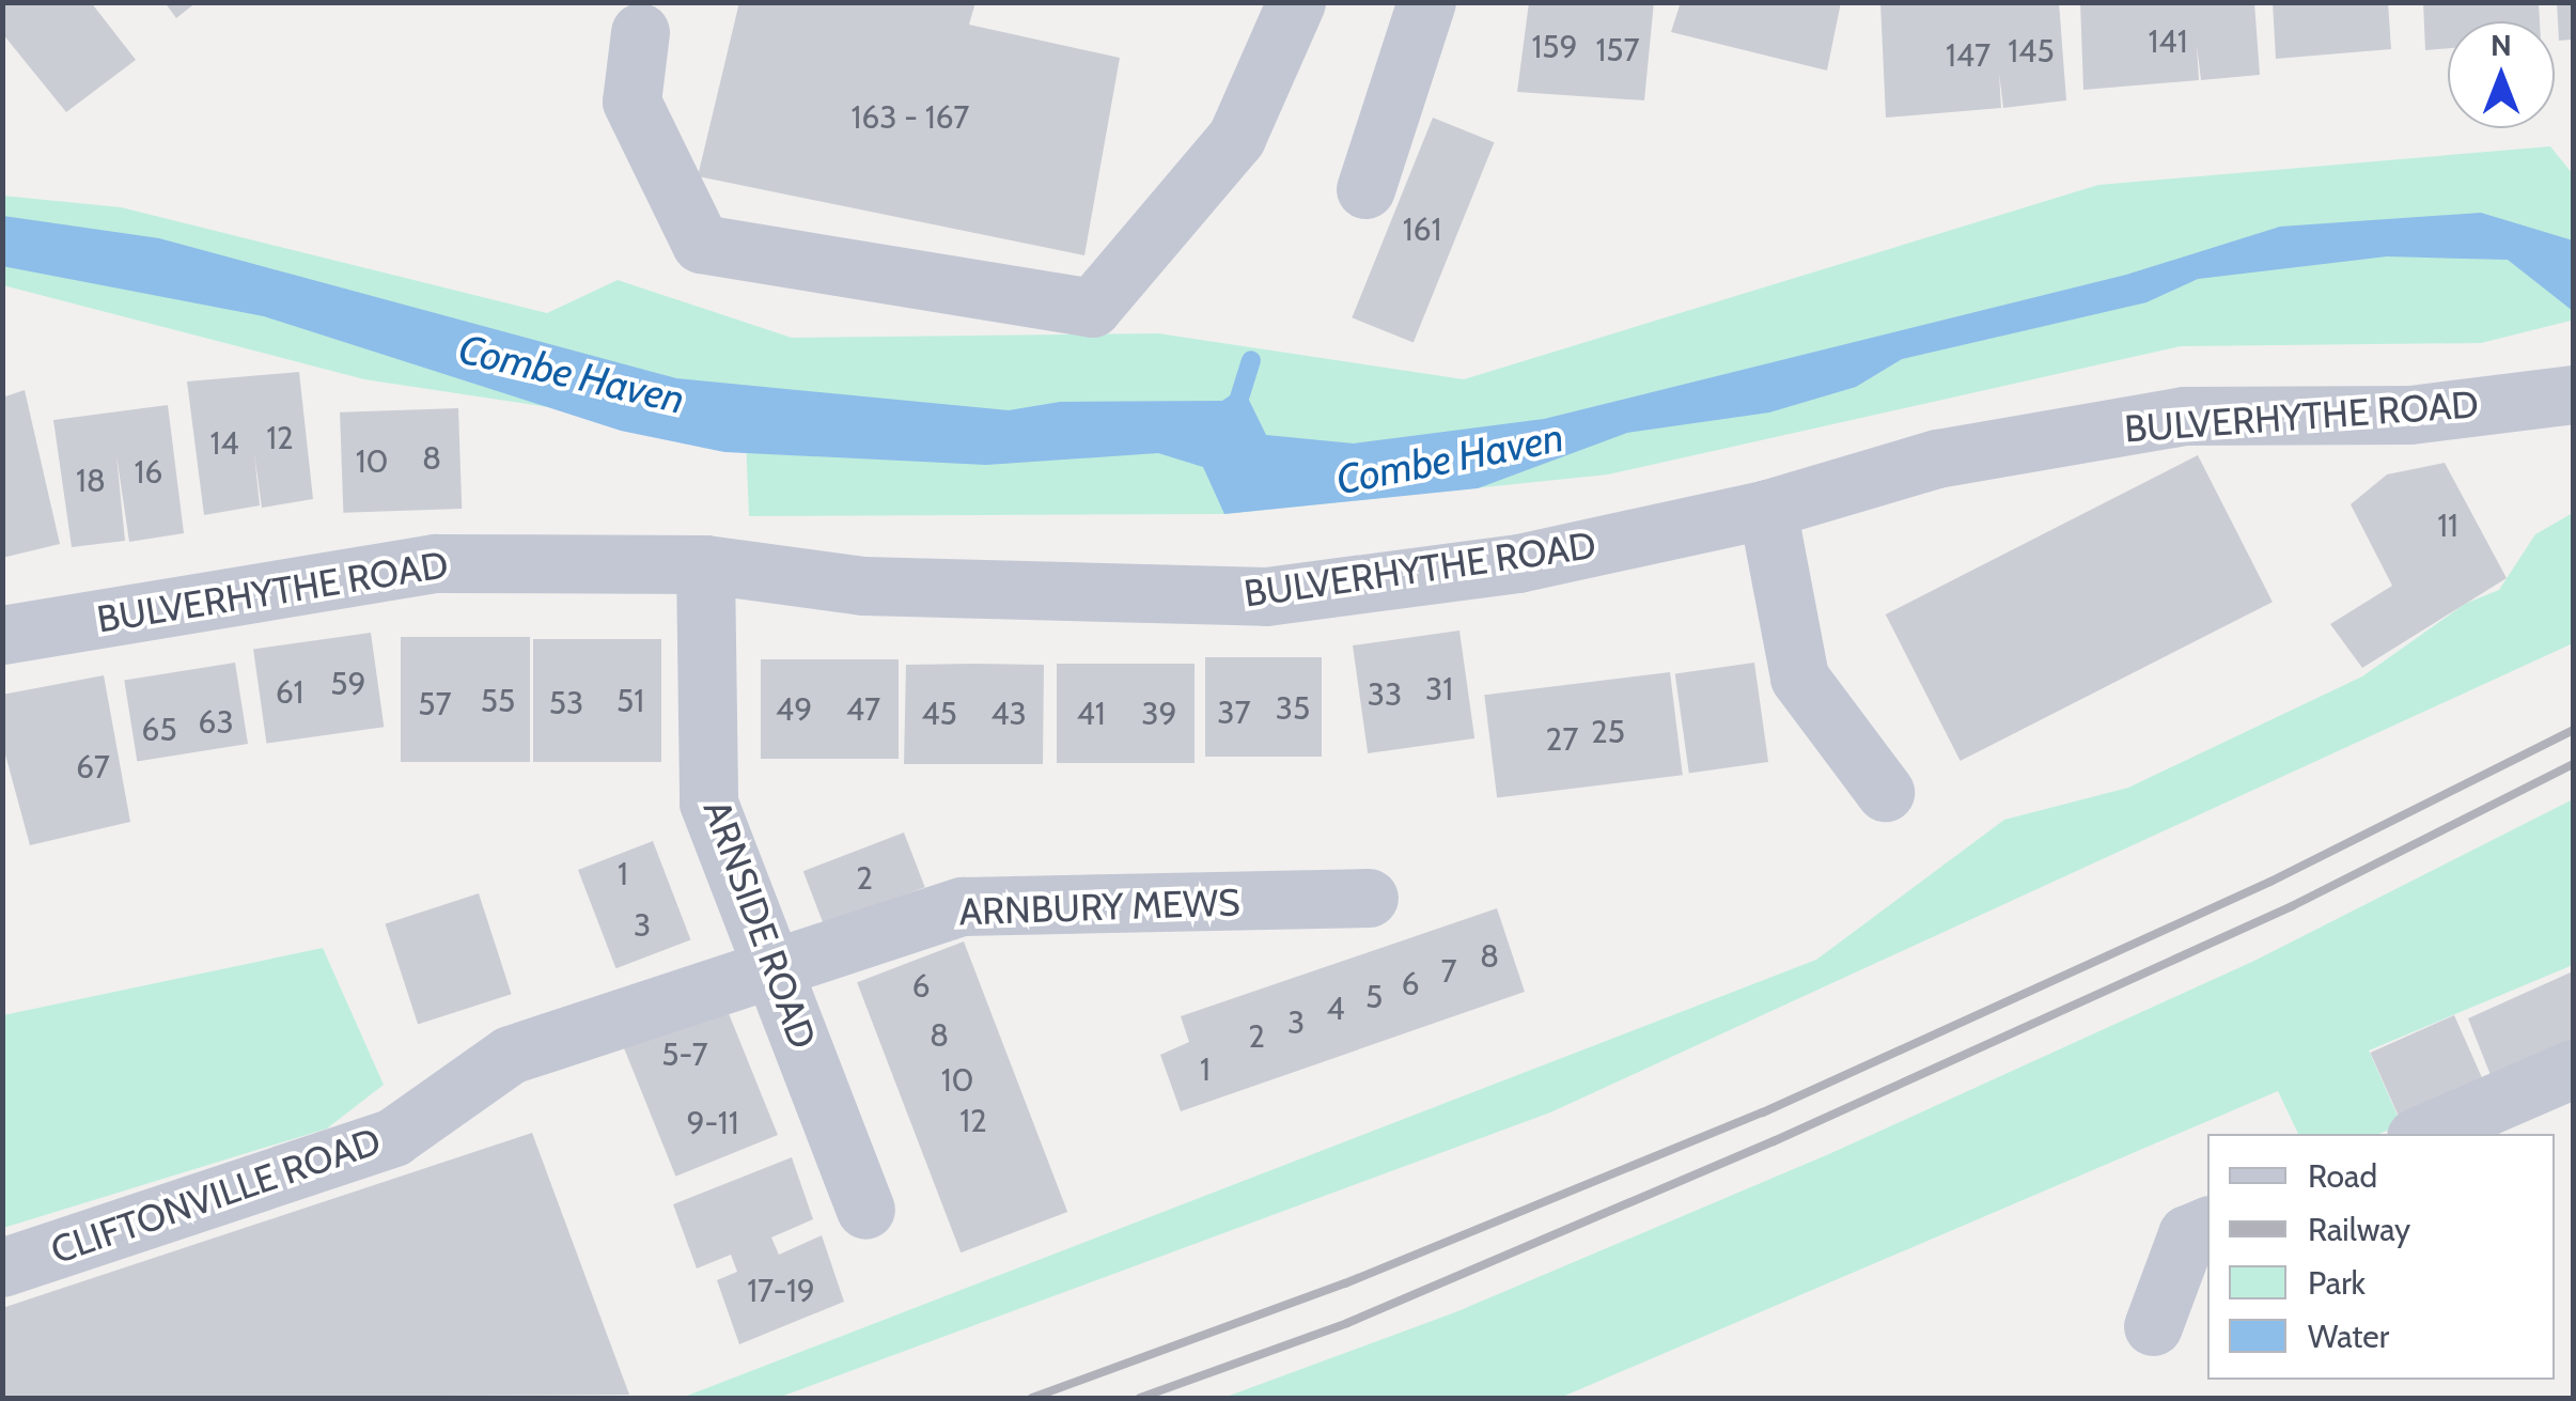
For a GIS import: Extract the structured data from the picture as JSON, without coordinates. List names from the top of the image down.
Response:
{
  "streets": {
    "street": [
      "BULVERHYTHE ROAD",
      "ARNBURY MEWS",
      "ARNSIDE ROAD",
      "CLIFTONVILLE ROAD"
    ]
  },
  "crossings": [
    ["BULVERHYTHE ROAD", "ARNSIDE ROAD"],
    ["ARNBURY MEWS", "ARNSIDE ROAD"],
    ["ARNBURY MEWS", "CLIFTONVILLE ROAD"],
    ["ARNSIDE ROAD", "CLIFTONVILLE ROAD"]
  ],
  "water": ["Combe Haven"],
  "house_numbers": [
    "141",
    "159",
    "157",
    "145",
    "147",
    "163 - 167",
    "161",
    "12",
    "14",
    "8",
    "10",
    "16",
    "18",
    "11",
    "59",
    "31",
    "61",
    "33",
    "55",
    "51",
    "53",
    "57",
    "35",
    "49",
    "47",
    "37",
    "45",
    "43",
    "41",
    "39",
    "63",
    "65",
    "25",
    "27",
    "67",
    "1",
    "2",
    "3",
    "8",
    "7",
    "6",
    "6",
    "5",
    "4",
    "3",
    "8",
    "2",
    "5-7",
    "1",
    "10",
    "12",
    "9-11",
    "17-19"
  ],
  "legend": [
    "Road",
    "Railway",
    "Park",
    "Water"
  ],
  "north": "top"
}
